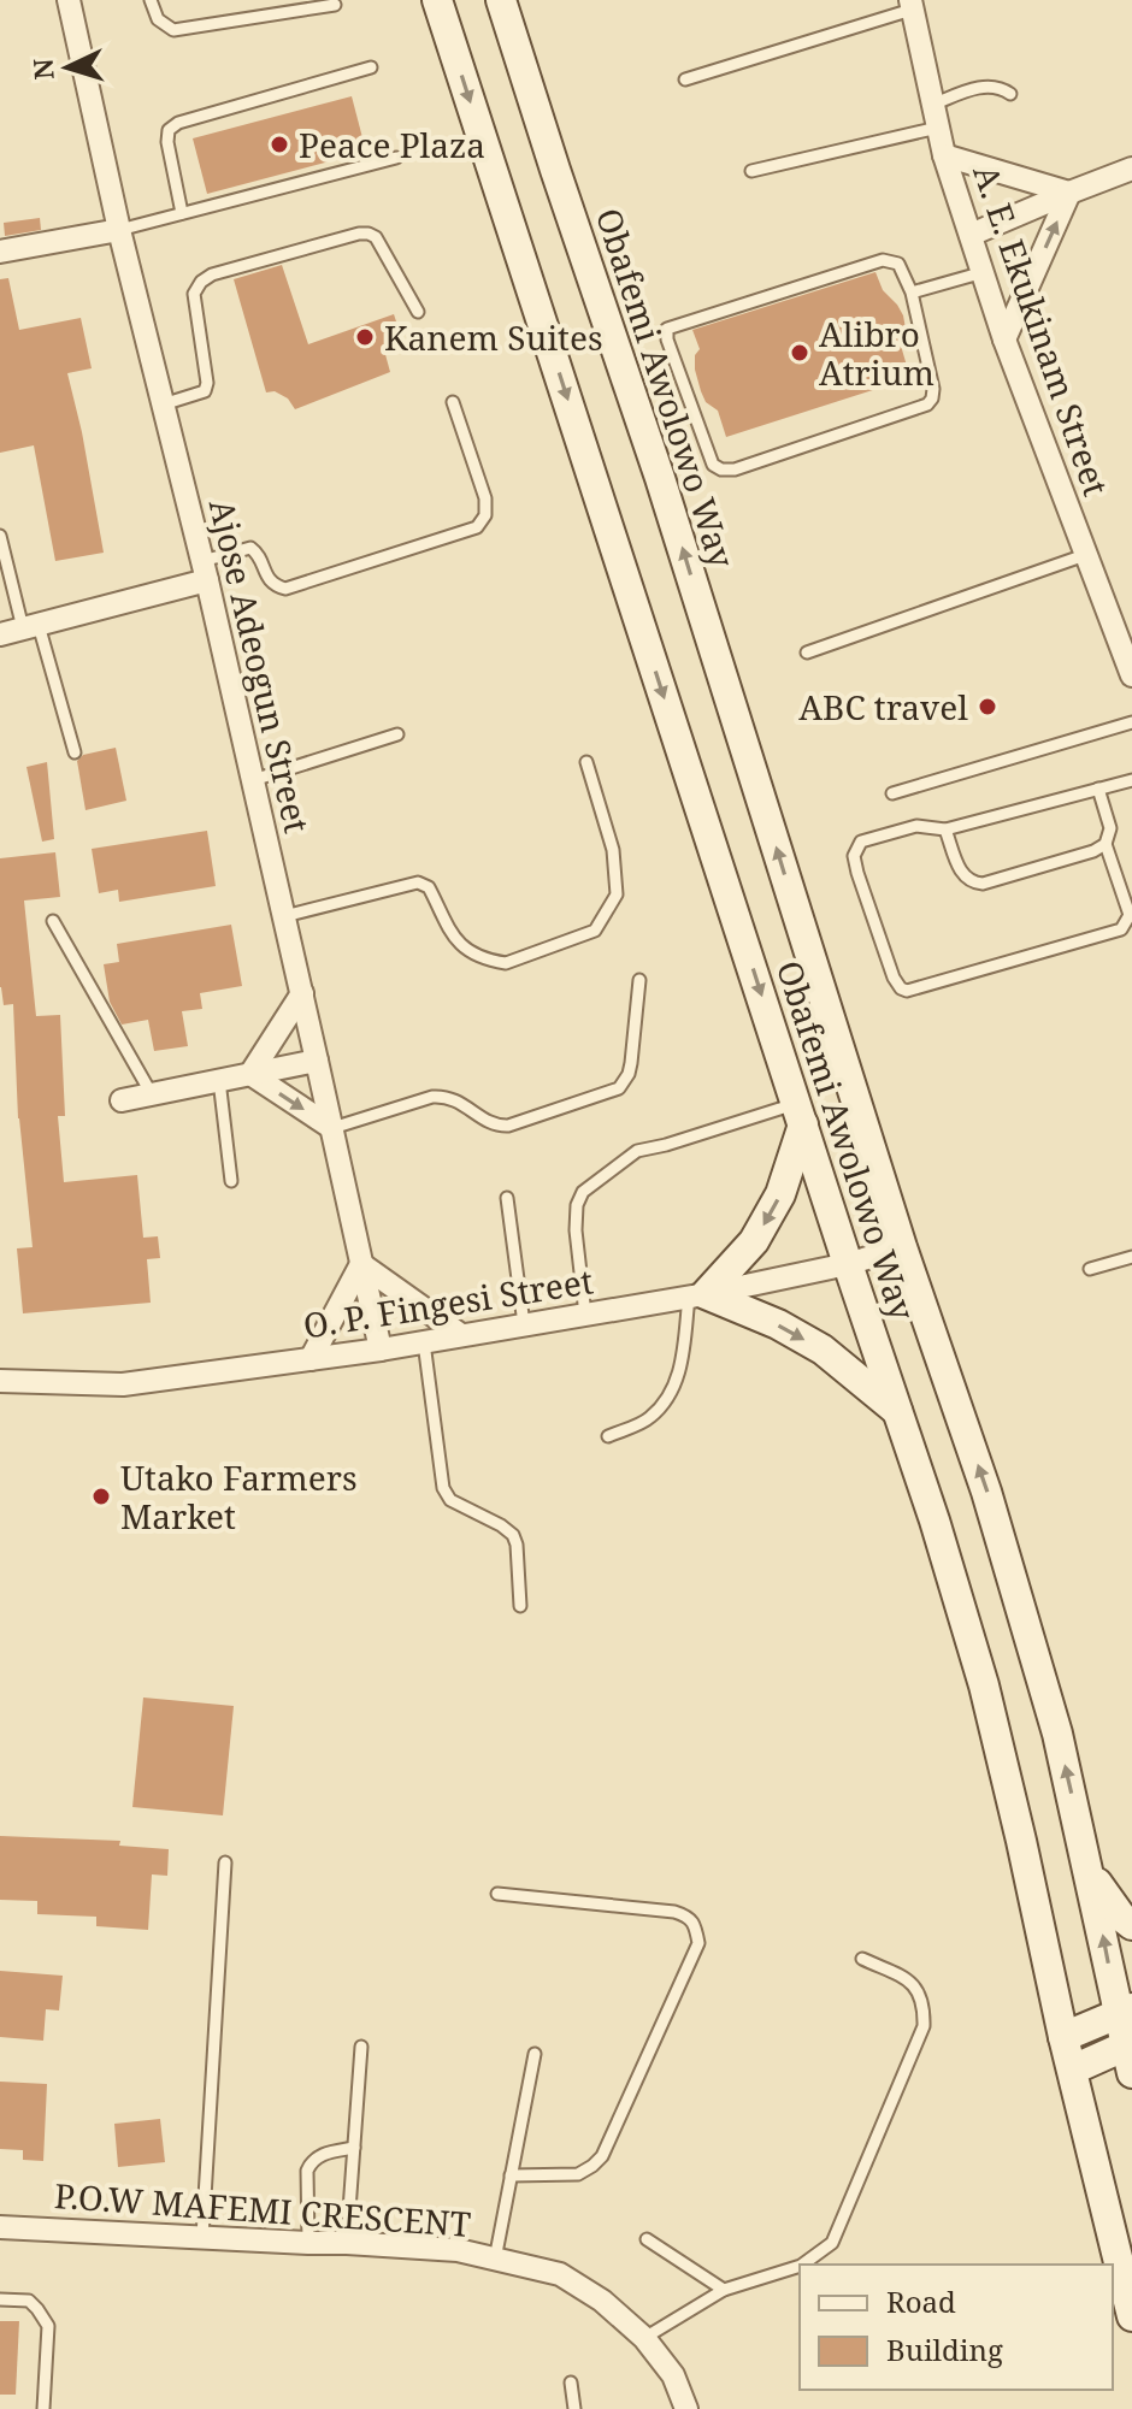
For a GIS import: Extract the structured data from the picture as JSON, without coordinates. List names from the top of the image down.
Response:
{
  "streets": {
    "main road": ["Obafemi Awolowo Way"],
    "street": [
      "A. E. Ekukinam Street",
      "Ajose Adeogun Street",
      "O. P. Fingesi Street",
      "P.O.W MAFEMI CRESCENT"
    ]
  },
  "crossings": [
    ["Obafemi Awolowo Way", "O. P. Fingesi Street"],
    ["Ajose Adeogun Street", "O. P. Fingesi Street"]
  ],
  "places": [
    "Peace Plaza",
    "Kanem Suites",
    "Alibro Atrium",
    "ABC travel",
    "Utako Farmers Market"
  ],
  "legend": ["Road", "Building"],
  "north": "left"
}
